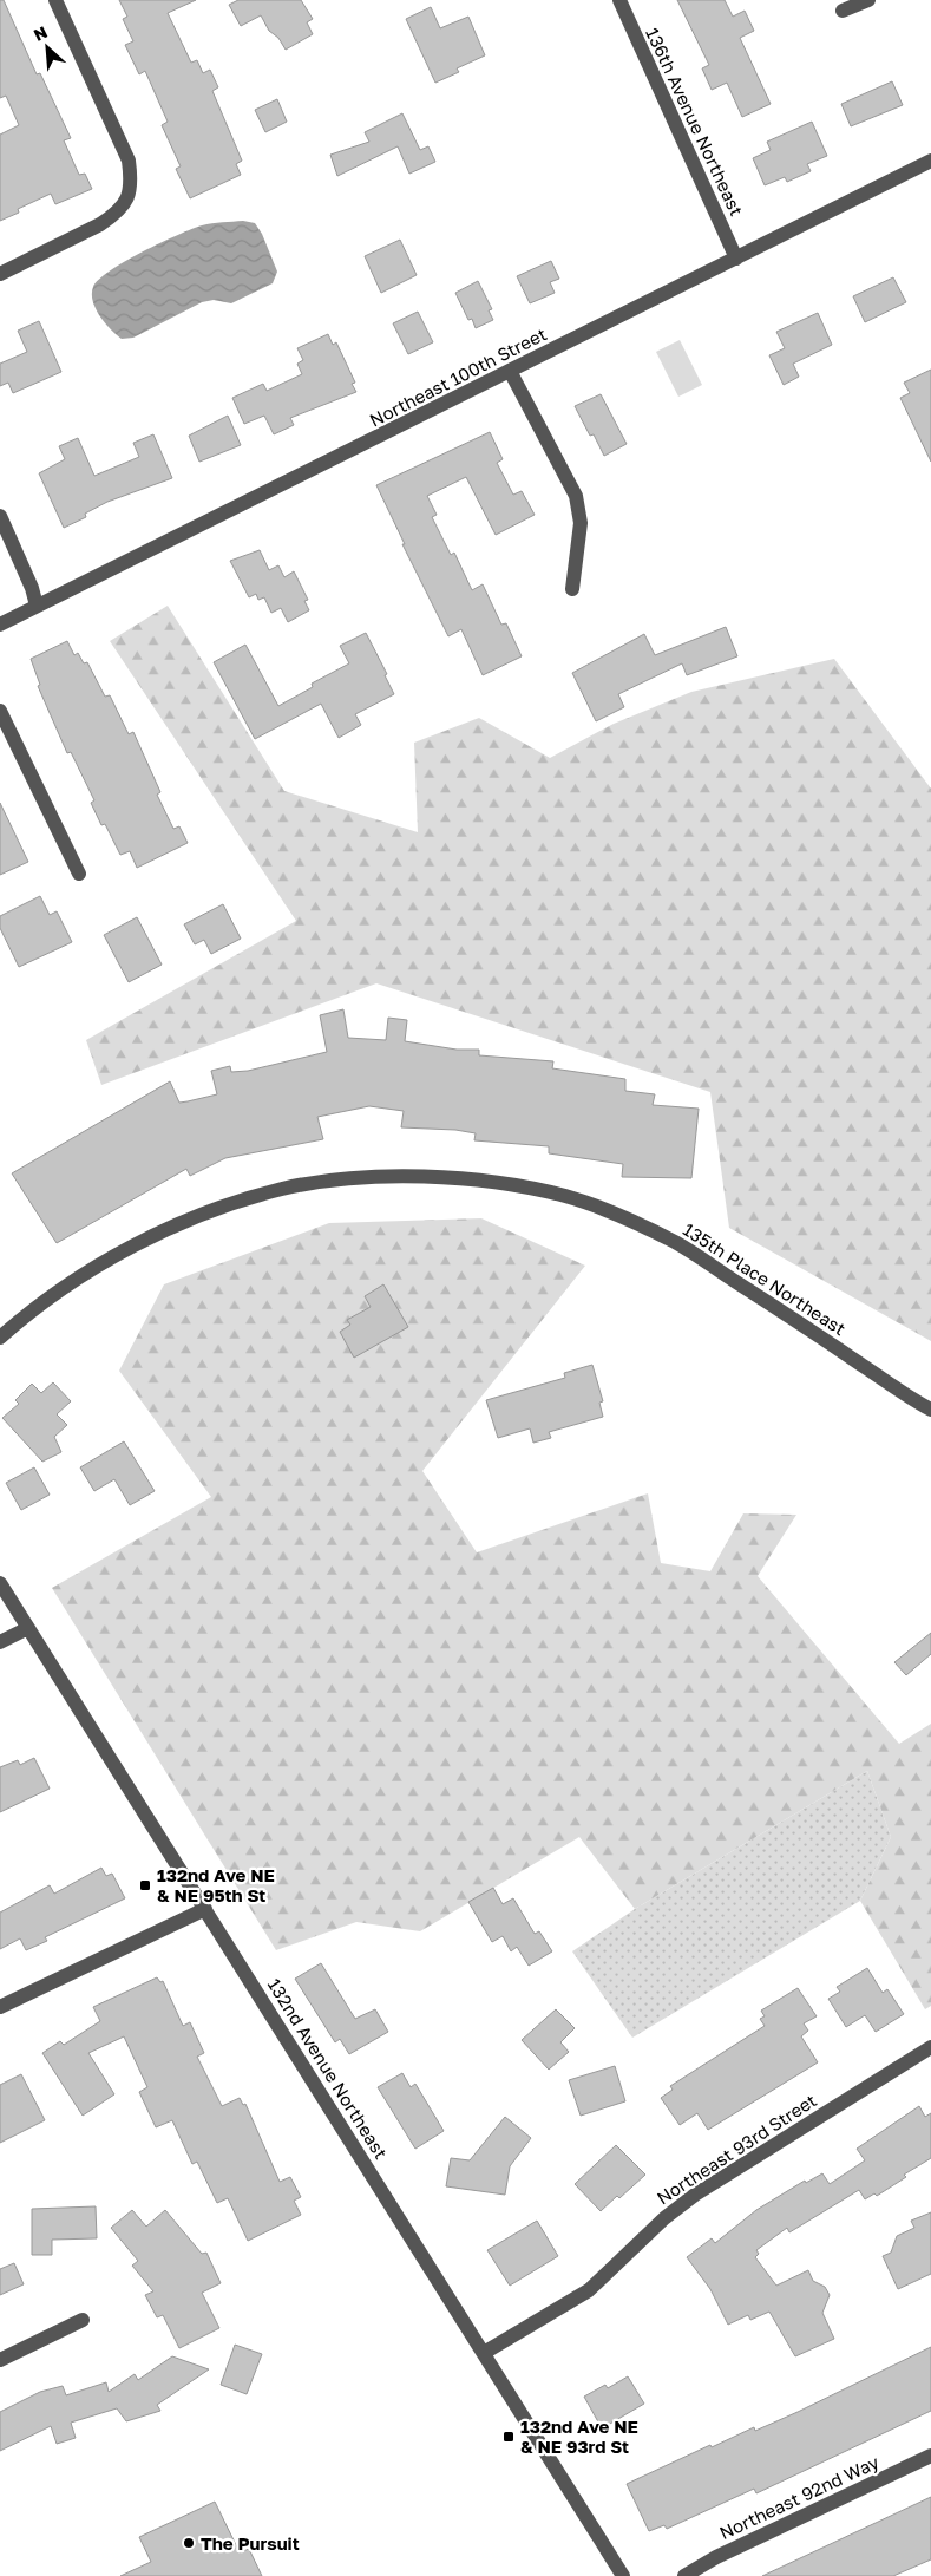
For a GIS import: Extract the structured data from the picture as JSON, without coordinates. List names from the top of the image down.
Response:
{
  "streets": {
    "street": [
      "136th Avenue Northeast",
      "Northeast 100th Street",
      "135th Place Northeast",
      "132nd Avenue Northeast",
      "Northeast 93rd Street",
      "Northeast 92nd Way"
    ]
  },
  "crossings": [
    ["136th Avenue Northeast", "Northeast 100th Street"],
    ["132nd Avenue Northeast", "Northeast 93rd Street"]
  ],
  "places": {
    "transit": ["132nd Ave NE & NE 95th St", "132nd Ave NE & NE 93rd St"],
    "other": ["The Pursuit"]
  },
  "north": "top left"
}
